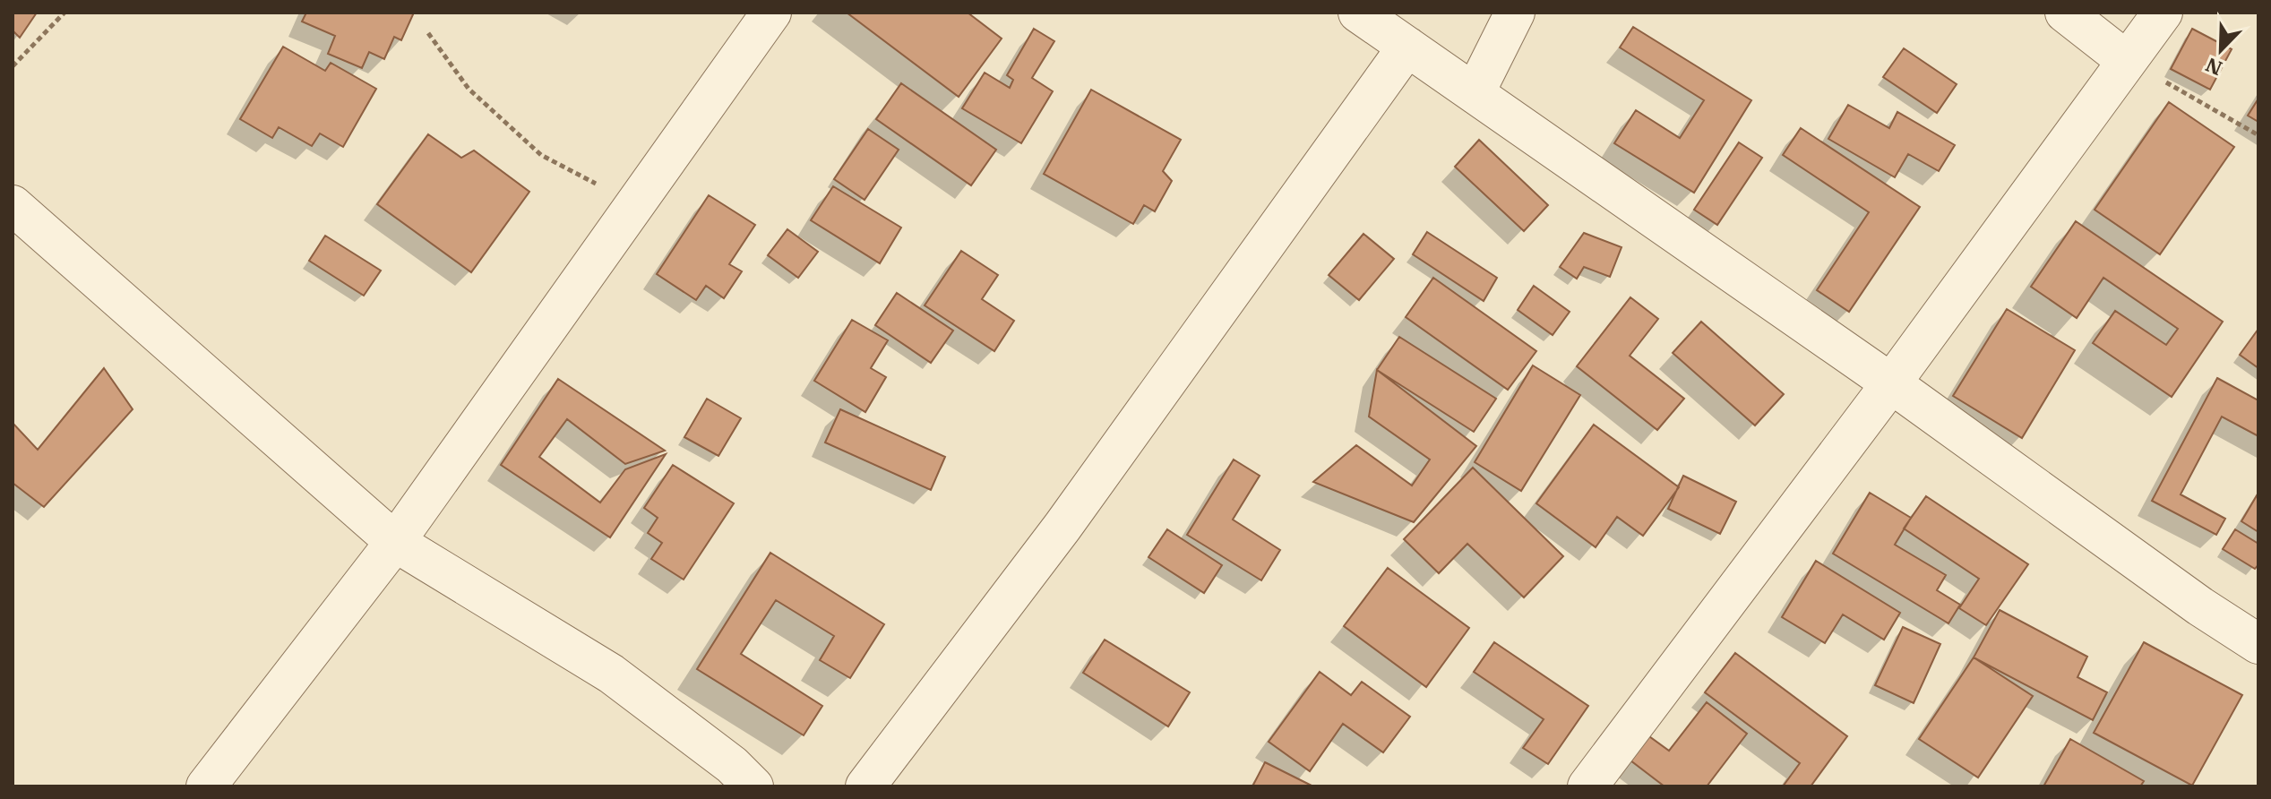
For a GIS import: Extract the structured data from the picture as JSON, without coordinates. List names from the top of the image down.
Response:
{
  "north": "bottom left"
}
